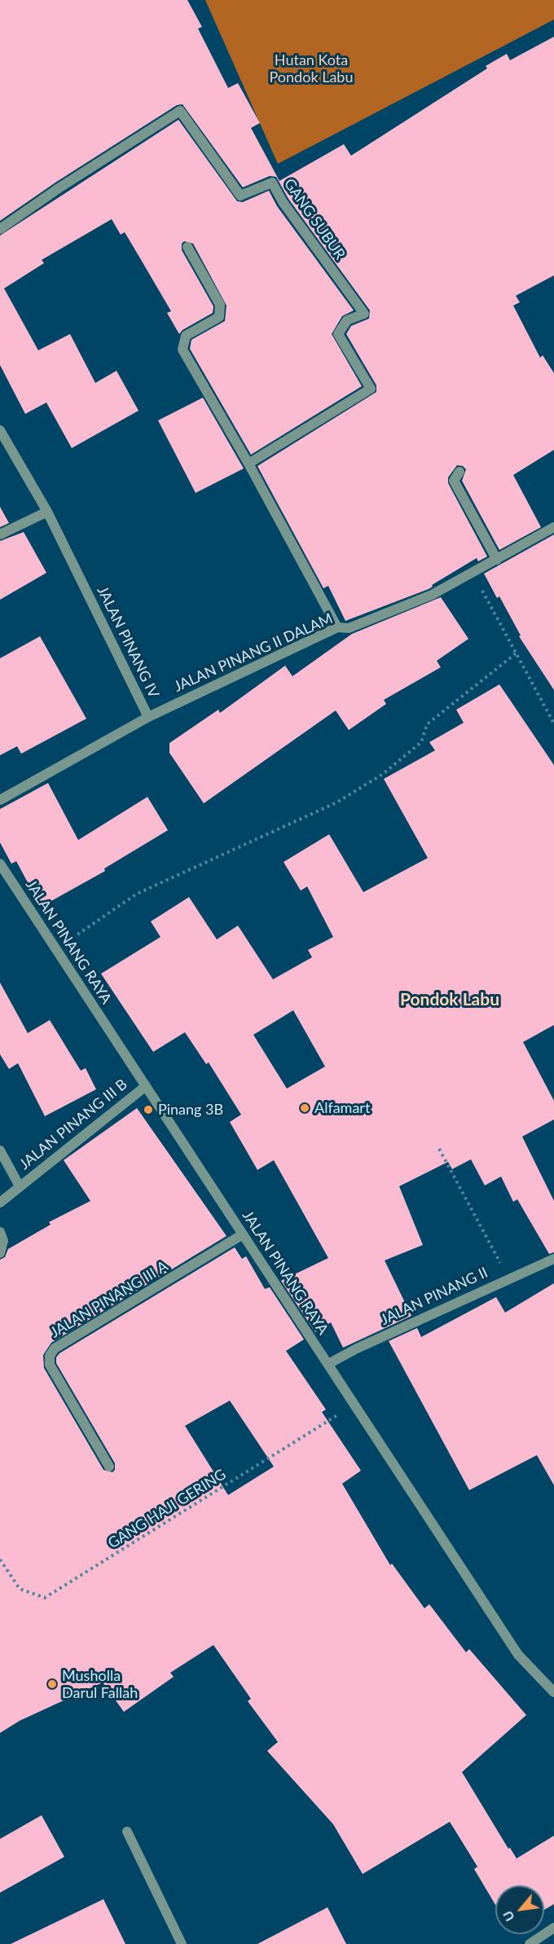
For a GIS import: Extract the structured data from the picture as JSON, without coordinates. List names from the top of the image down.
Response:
{
  "streets": {
    "street": [
      "GANG SUBUR",
      "JALAN PINANG IV",
      "JALAN PINANG II DALAM",
      "JALAN PINANG RAYA",
      "JALAN PINANG III B",
      "JALAN PINANG II",
      "JALAN PINANG III A"
    ],
    "path": ["GANG HAJI GERING"]
  },
  "crossings": [
    ["JALAN PINANG IV", "JALAN PINANG II DALAM"],
    ["JALAN PINANG RAYA", "JALAN PINANG III B"],
    ["JALAN PINANG RAYA", "JALAN PINANG II"],
    ["JALAN PINANG RAYA", "JALAN PINANG III A"],
    ["JALAN PINANG RAYA", "GANG HAJI GERING"]
  ],
  "districts": ["Pondok Labu"],
  "parks": ["Hutan Kota Pondok Labu"],
  "places": ["Alfamart", "Pinang 3B", "Musholla Darul Fallah"],
  "north": "bottom left"
}
